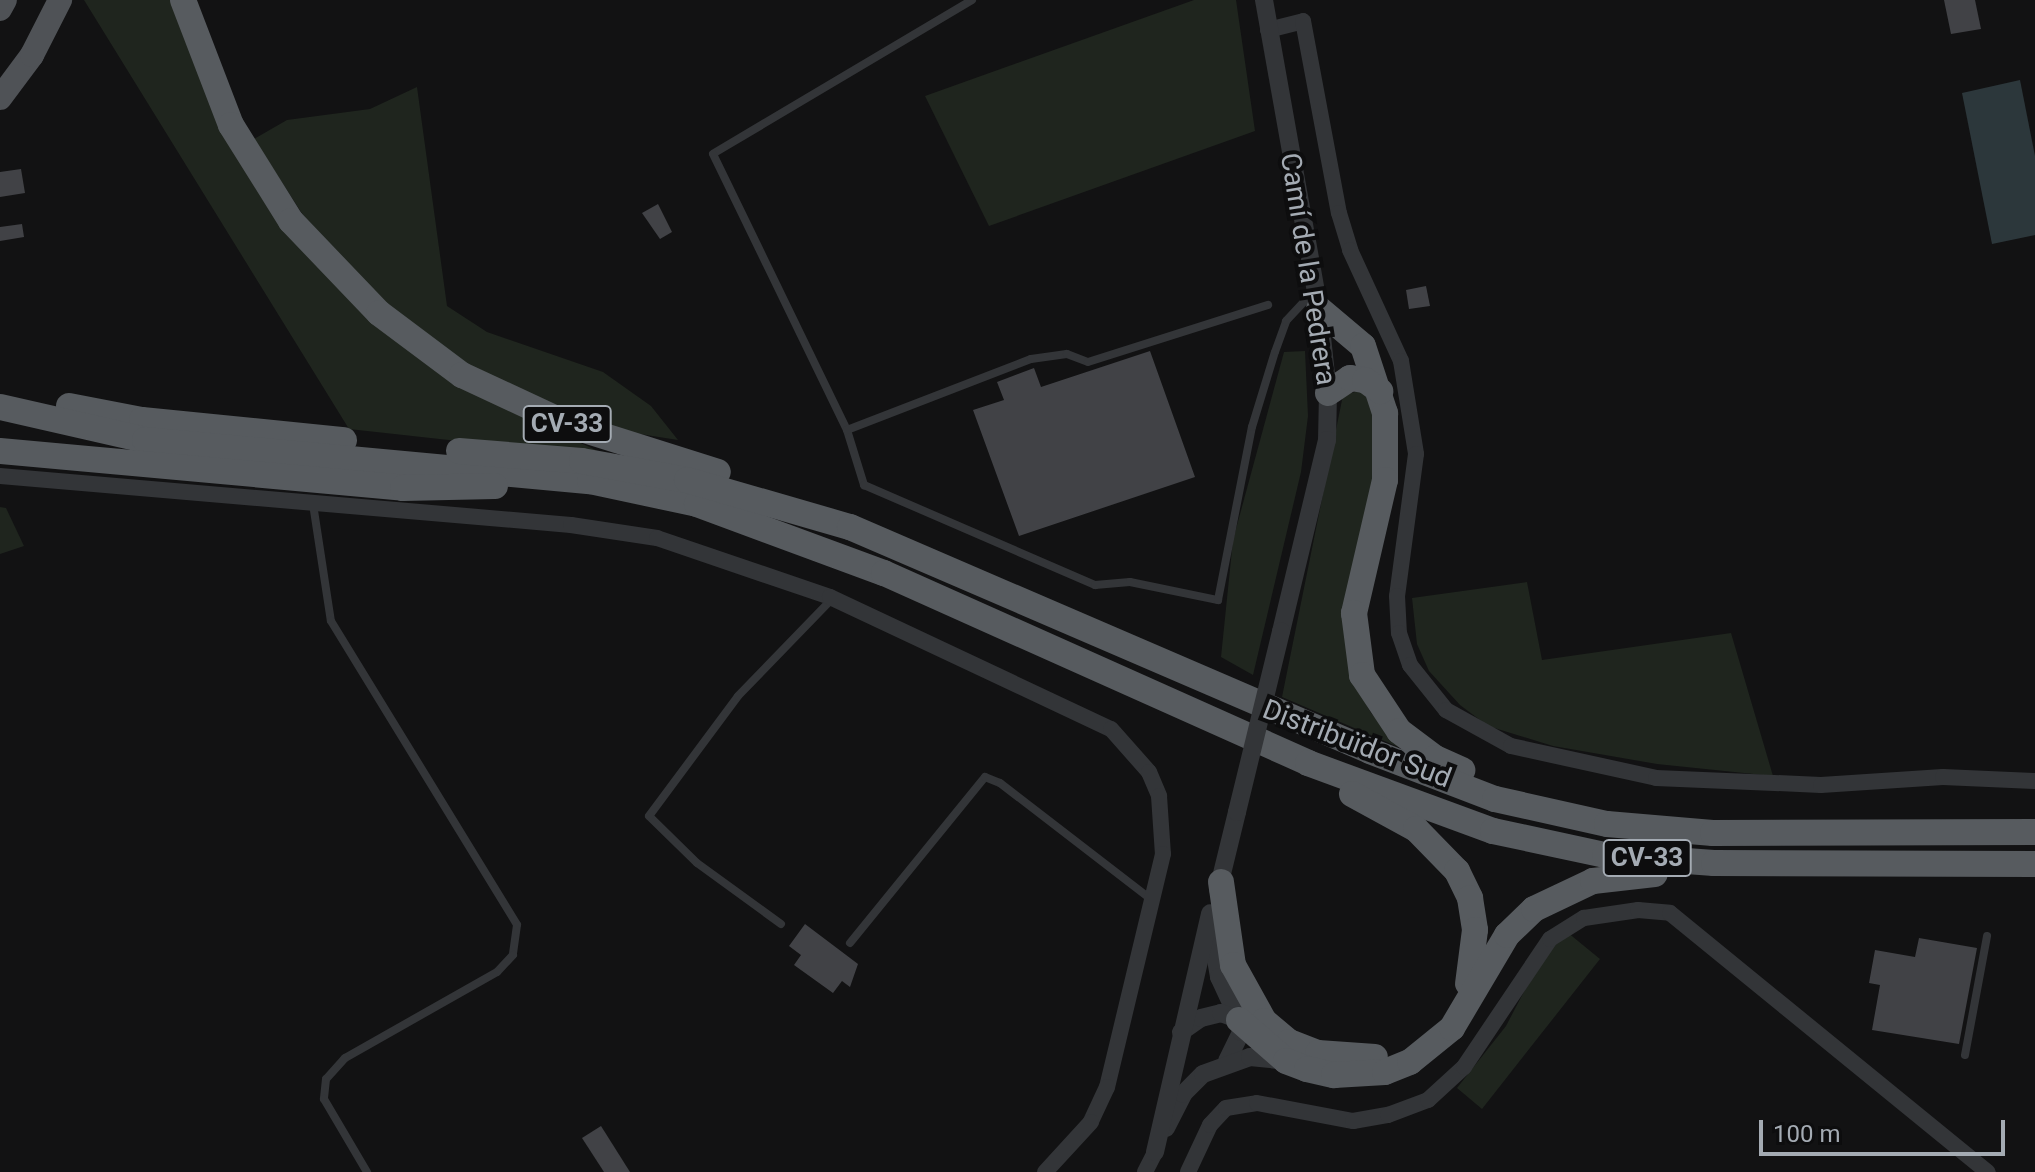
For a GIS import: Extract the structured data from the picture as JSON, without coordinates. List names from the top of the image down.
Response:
{
  "streets": {
    "highway": ["CV-33", "Distribuïdor Sud"],
    "street": ["Camí de la Pedrera"]
  },
  "crossings": [
    ["CV-33", "Distribuïdor Sud"]
  ],
  "scale_bar": "100 m"
}
